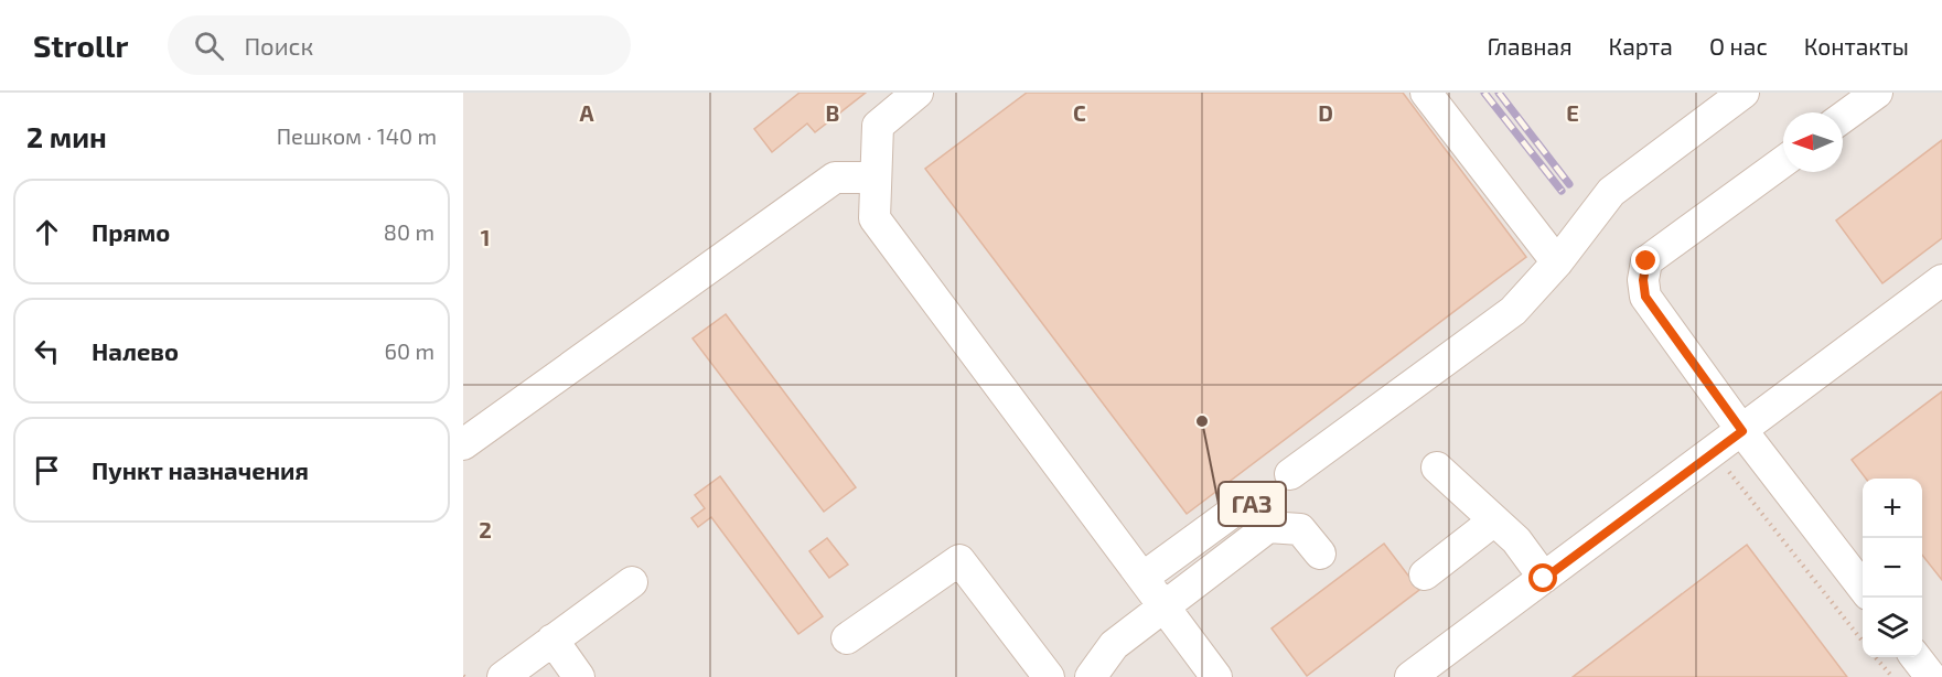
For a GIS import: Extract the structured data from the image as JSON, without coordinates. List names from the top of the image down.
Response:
{
  "places": ["ГАЗ"],
  "north": "left",
  "page": {
    "header": "Strollr",
    "search": "Поиск",
    "nav": [
      "Главная",
      "Карта",
      "О нас",
      "Контакты"
    ],
    "heading": ["2 мин", "Пешком · 140 m"],
    "list": [
      ["Прямо", "80 m"],
      ["Налево", "60 m"],
      "Пункт назначения"
    ],
    "map_buttons": ["+", "−"]
  },
  "grid": {
    "columns": [
      "A",
      "B",
      "C",
      "D",
      "E"
    ],
    "rows": ["1", "2"]
  }
}
